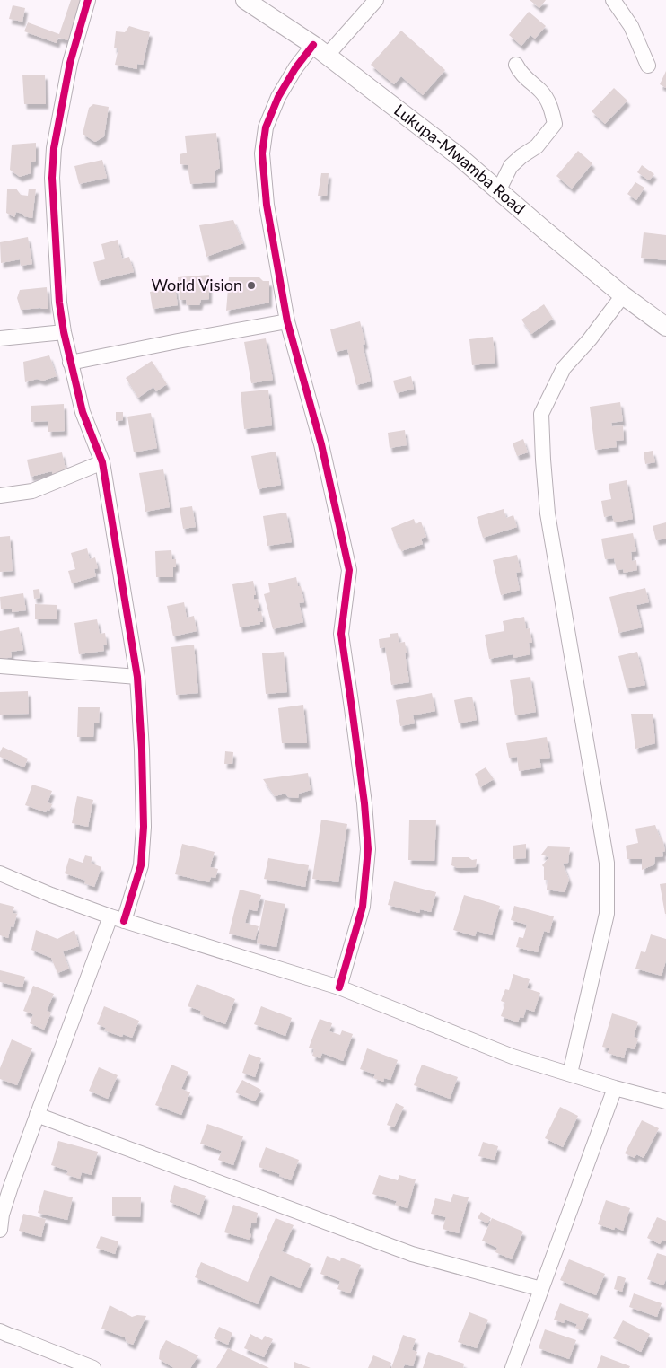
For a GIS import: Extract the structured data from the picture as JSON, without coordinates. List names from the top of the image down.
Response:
{
  "streets": {
    "street": ["Lukupa-Mwamba Road"]
  },
  "places": ["World Vision"]
}
